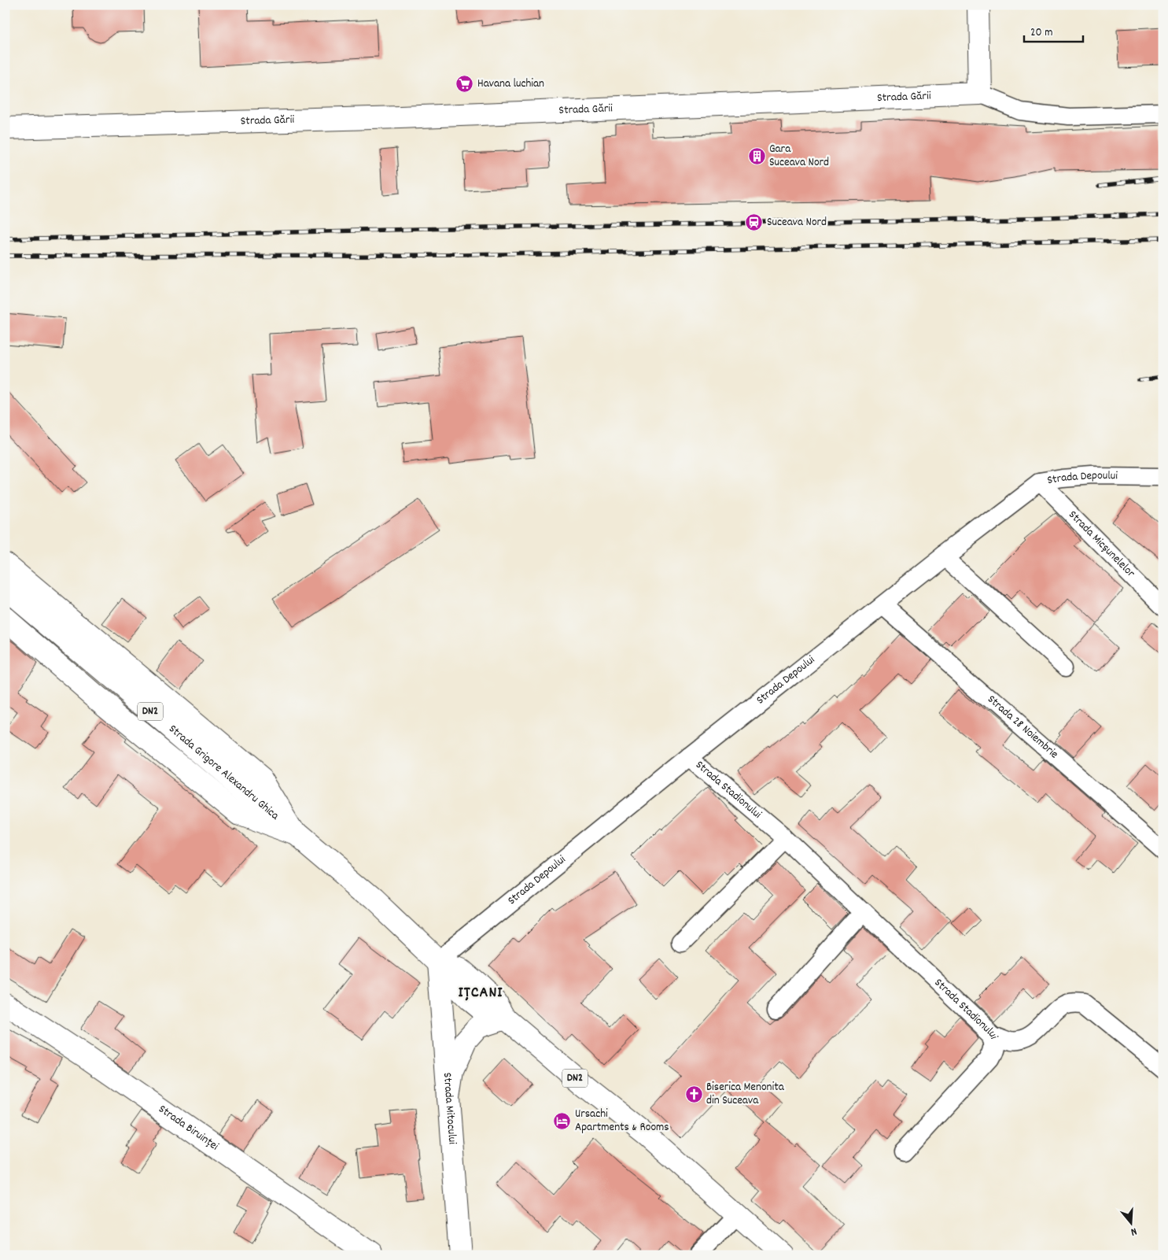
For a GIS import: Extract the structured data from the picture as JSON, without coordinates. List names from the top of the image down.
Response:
{
  "streets": {
    "main road": [
      "Strada Gării",
      "DN2",
      "Strada Grigore Alexandru Ghica",
      "Strada Mitocului",
      "Strada Biruinței"
    ],
    "street": [
      "Strada Depoului",
      "Strada Micșunelelor",
      "Strada 28 Noiembrie",
      "Strada Stadionului"
    ]
  },
  "crossings": [
    ["Strada Depoului", "Strada Micșunelelor"],
    ["Strada Depoului", "Strada 28 Noiembrie"],
    ["Strada Depoului", "Strada Grigore Alexandru Ghica"],
    ["Strada Depoului", "Strada Stadionului"],
    ["Strada Depoului", "Strada Mitocului"],
    ["Strada Grigore Alexandru Ghica", "Strada Mitocului"]
  ],
  "districts": ["IȚCANI"],
  "places": {
    "supermarket": ["Havana luchian"],
    "building": ["Gara Suceava Nord"],
    "station": ["Suceava Nord"],
    "church": ["Biserica Menonita din Suceava"],
    "hotel": ["Ursachi Apartments & Rooms"]
  },
  "scale_bar": "20 m",
  "north": "bottom"
}
